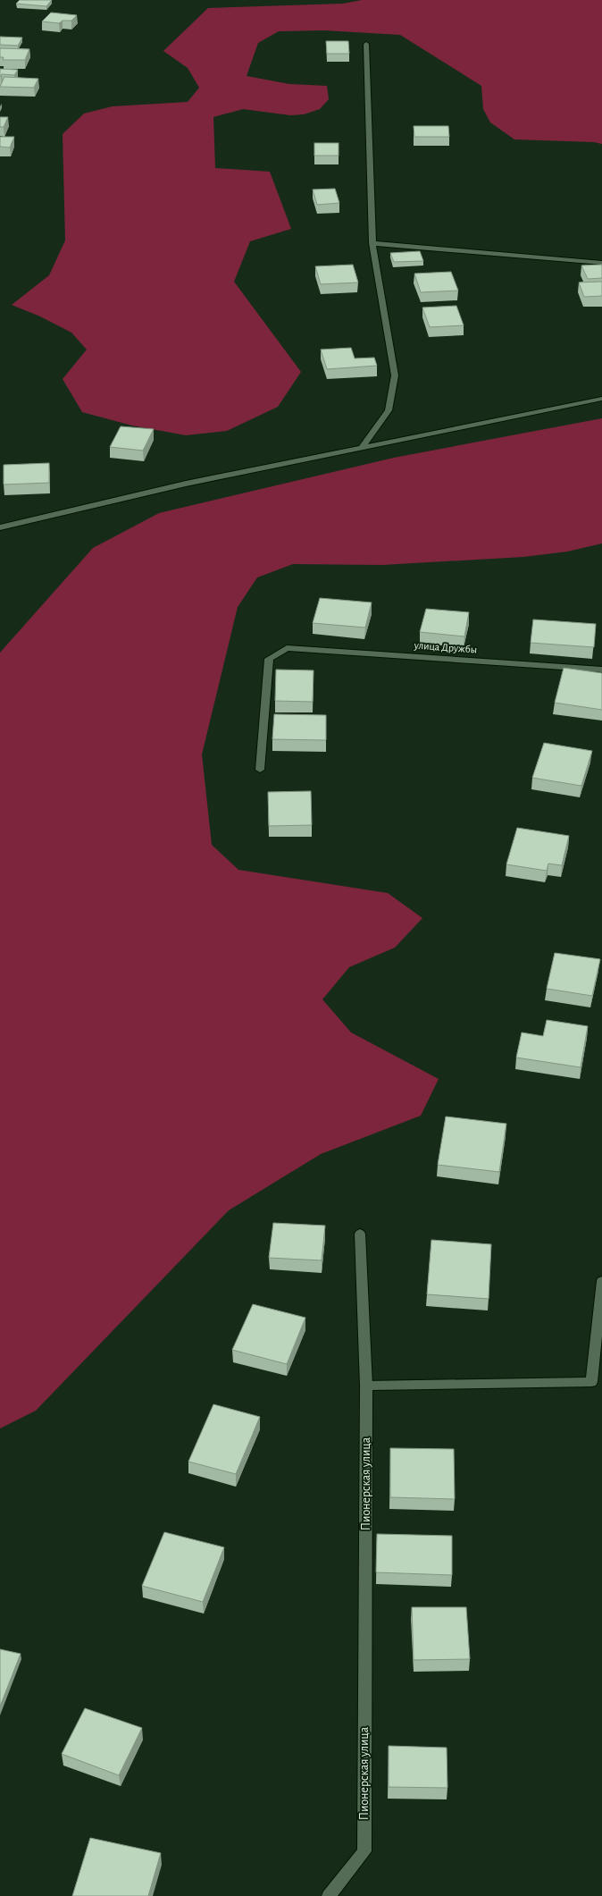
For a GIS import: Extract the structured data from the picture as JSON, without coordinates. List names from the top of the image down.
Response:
{
  "streets": {
    "street": ["улица Дружбы", "Пионерская улица"]
  }
}
